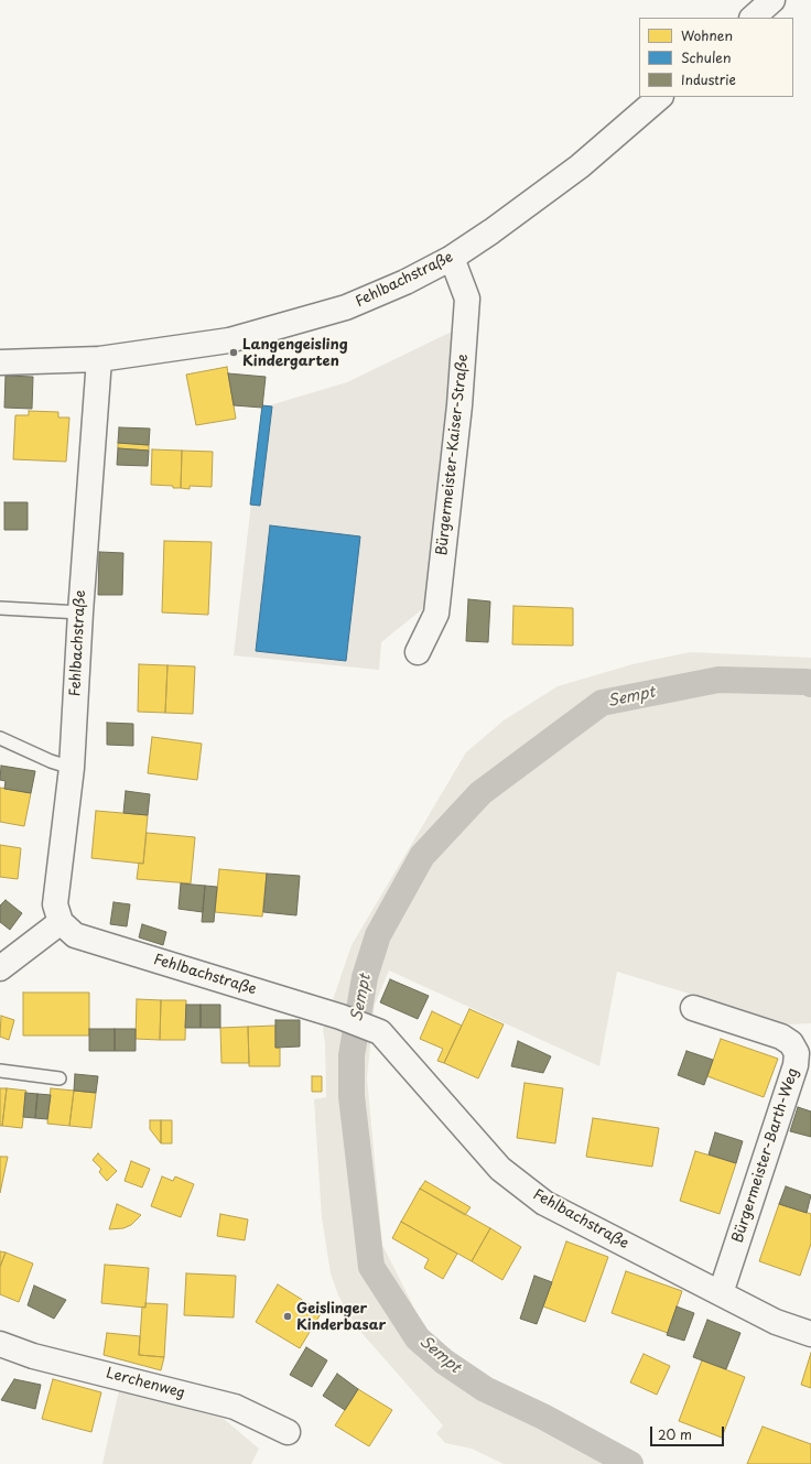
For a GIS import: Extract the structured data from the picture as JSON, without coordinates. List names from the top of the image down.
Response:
{
  "streets": {
    "street": [
      "Fehlbachstraße",
      "Bürgermeister-Kaiser-Straße",
      "Bürgermeister-Barth-Weg",
      "Lerchenweg"
    ]
  },
  "crossings": [
    ["Fehlbachstraße", "Bürgermeister-Kaiser-Straße"],
    ["Fehlbachstraße", "Bürgermeister-Barth-Weg"]
  ],
  "water": ["Sempt"],
  "places": ["Langengeisling Kindergarten", "Geislinger Kinderbasar"],
  "legend": ["Wohnen", "Schulen", "Industrie"],
  "scale_bar": "20 m"
}
